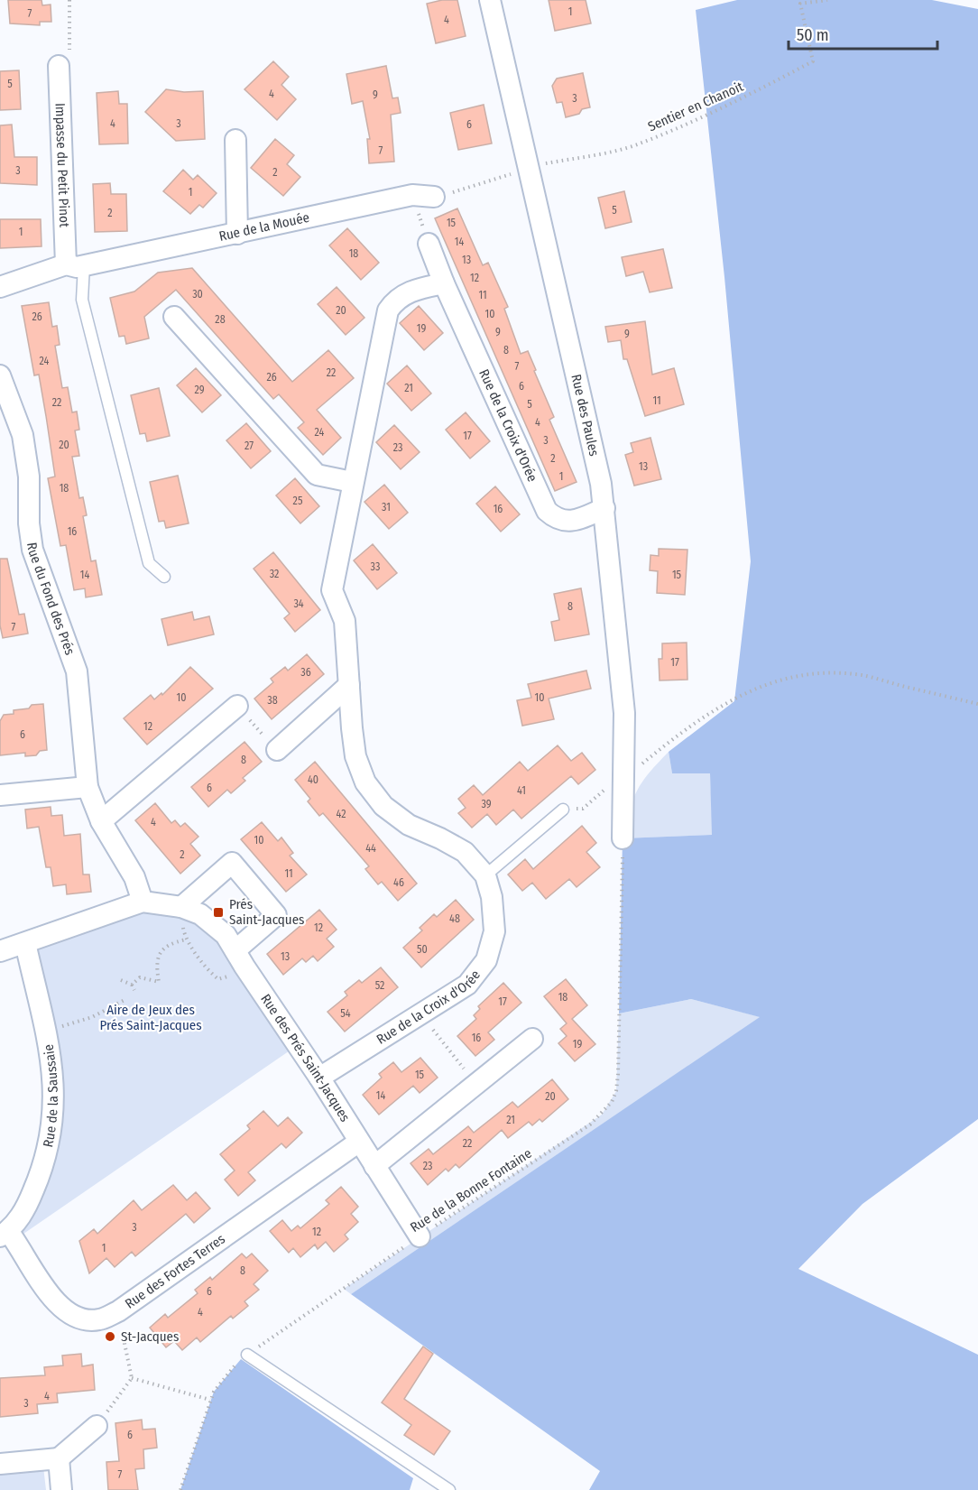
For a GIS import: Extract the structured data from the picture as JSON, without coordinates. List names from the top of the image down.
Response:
{
  "streets": {
    "street": [
      "Impasse du Petit Pinot",
      "Rue de la Mouée",
      "Rue des Paules",
      "Rue de la Croix d'Orée",
      "Rue du Fond des Prés",
      "Rue des Prés Saint-Jacques",
      "Rue de la Saussaie",
      "Rue des Fortes Terres"
    ],
    "path": ["Sentier en Chanoit", "Rue de la Bonne Fontaine"]
  },
  "crossings": [
    ["Sentier en Chanoit", "Rue des Paules"],
    ["Impasse du Petit Pinot", "Rue de la Mouée"],
    ["Rue des Paules", "Rue de la Croix d'Orée"],
    ["Rue des Paules", "Rue de la Bonne Fontaine"],
    ["Rue de la Croix d'Orée", "Rue des Prés Saint-Jacques"],
    ["Rue du Fond des Prés", "Rue des Prés Saint-Jacques"],
    ["Rue des Prés Saint-Jacques", "Rue de la Saussaie"],
    ["Rue des Prés Saint-Jacques", "Rue de la Bonne Fontaine"],
    ["Rue des Prés Saint-Jacques", "Rue des Fortes Terres"],
    ["Rue de la Saussaie", "Rue des Fortes Terres"]
  ],
  "parks": ["Aire de Jeux des Prés Saint-Jacques"],
  "places": {
    "transit": ["Prés Saint-Jacques"],
    "other": ["St-Jacques"]
  },
  "house_numbers": [
    "1",
    "7",
    "4",
    "5",
    "4",
    "9",
    "3",
    "4",
    "3",
    "6",
    "7",
    "3",
    "2",
    "1",
    "5",
    "2",
    "15",
    "1",
    "14",
    "18",
    "13",
    "12",
    "30",
    "11",
    "20",
    "10",
    "26",
    "28",
    "19",
    "9",
    "9",
    "8",
    "24",
    "7",
    "22",
    "26",
    "6",
    "21",
    "29",
    "11",
    "22",
    "5",
    "4",
    "24",
    "17",
    "3",
    "20",
    "27",
    "23",
    "2",
    "13",
    "1",
    "18",
    "25",
    "31",
    "16",
    "16",
    "33",
    "32",
    "14",
    "15",
    "34",
    "8",
    "7",
    "17",
    "36",
    "10",
    "10",
    "38",
    "12",
    "6",
    "8",
    "40",
    "6",
    "41",
    "39",
    "42",
    "4",
    "10",
    "44",
    "2",
    "11",
    "46",
    "48",
    "12",
    "50",
    "13",
    "52",
    "18",
    "17",
    "54",
    "16",
    "19",
    "15",
    "14",
    "20",
    "21",
    "22",
    "23",
    "3",
    "12",
    "1",
    "8",
    "6",
    "4",
    "4",
    "3",
    "6",
    "7"
  ],
  "scale_bar": "50 m"
}
